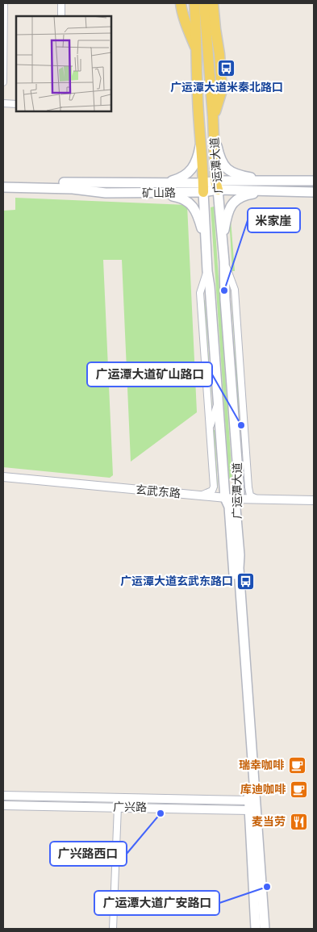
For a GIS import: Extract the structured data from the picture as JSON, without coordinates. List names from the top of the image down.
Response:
{
  "streets": {
    "main road": ["广运潭大道", "矿山路"],
    "street": ["玄武东路", "广兴路"]
  },
  "crossings": [
    ["广运潭大道", "矿山路"],
    ["广运潭大道", "玄武东路"],
    ["广运潭大道", "广兴路"]
  ],
  "places": {
    "bus stop": ["广运潭大道米秦北路口", "广运潭大道玄武东路口"],
    "other": [
      "米家崖",
      "广运潭大道矿山路口",
      "广兴路西口",
      "广运潭大道广安路口"
    ],
    "cafe": ["瑞幸咖啡", "库迪咖啡"],
    "restaurant": ["麦当劳"]
  }
}
